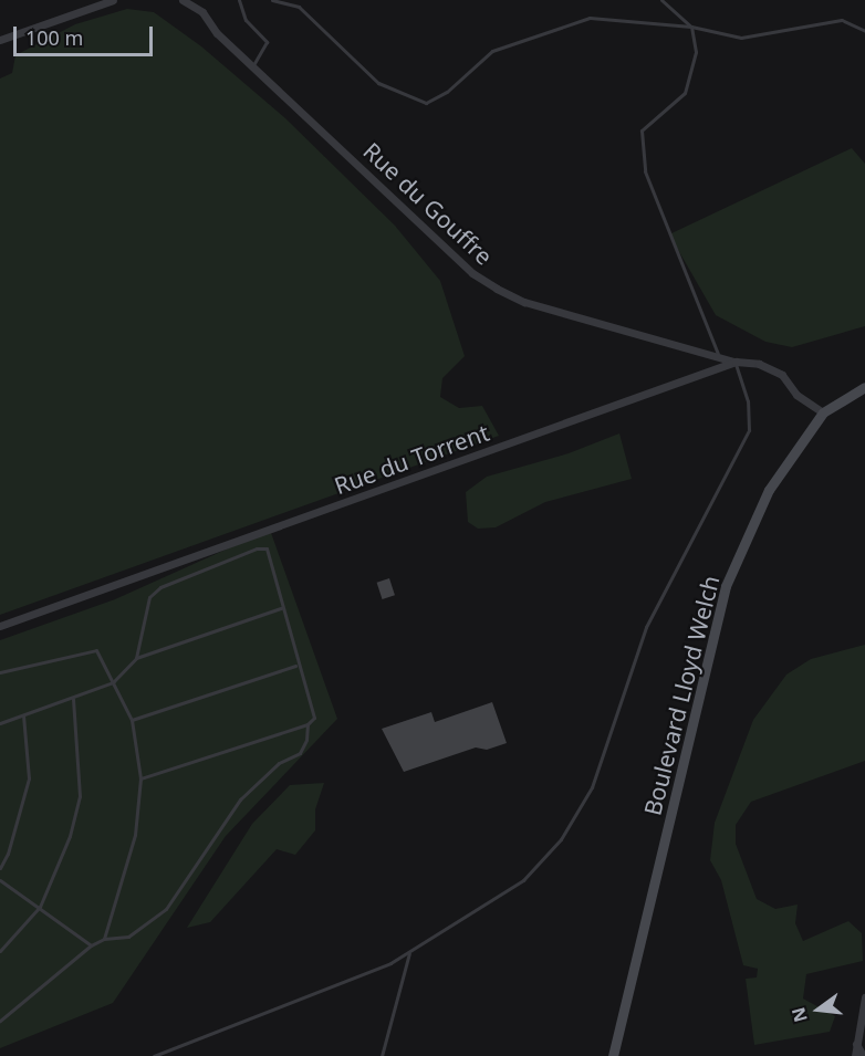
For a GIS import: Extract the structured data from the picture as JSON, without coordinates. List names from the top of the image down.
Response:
{
  "streets": {
    "main road": ["Boulevard Lloyd Welch"],
    "street": ["Rue du Gouffre", "Rue du Torrent"]
  },
  "crossings": [
    ["Rue du Gouffre", "Rue du Torrent"]
  ],
  "scale_bar": "100 m",
  "north": "left"
}
